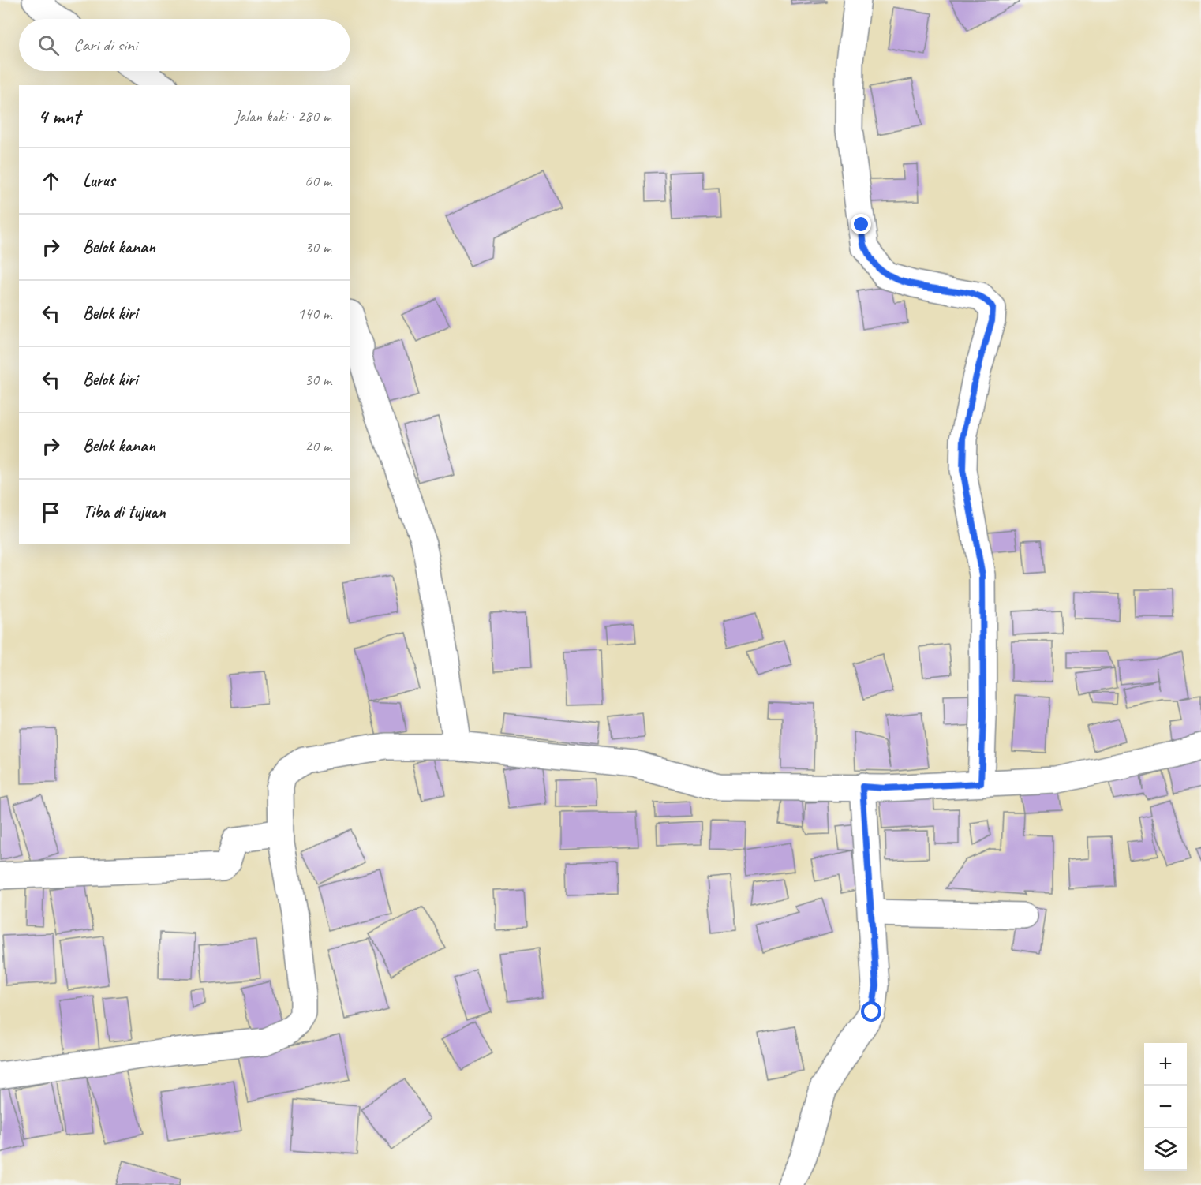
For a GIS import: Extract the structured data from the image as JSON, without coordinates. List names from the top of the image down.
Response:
{
  "page": {
    "search": "Cari di sini",
    "heading": ["4 mnt", "Jalan kaki · 280 m"],
    "list": [
      ["Lurus", "60 m"],
      ["Belok kanan", "30 m"],
      ["Belok kiri", "140 m"],
      ["Belok kiri", "30 m"],
      ["Belok kanan", "20 m"],
      "Tiba di tujuan"
    ],
    "map_buttons": ["+", "−"]
  }
}
